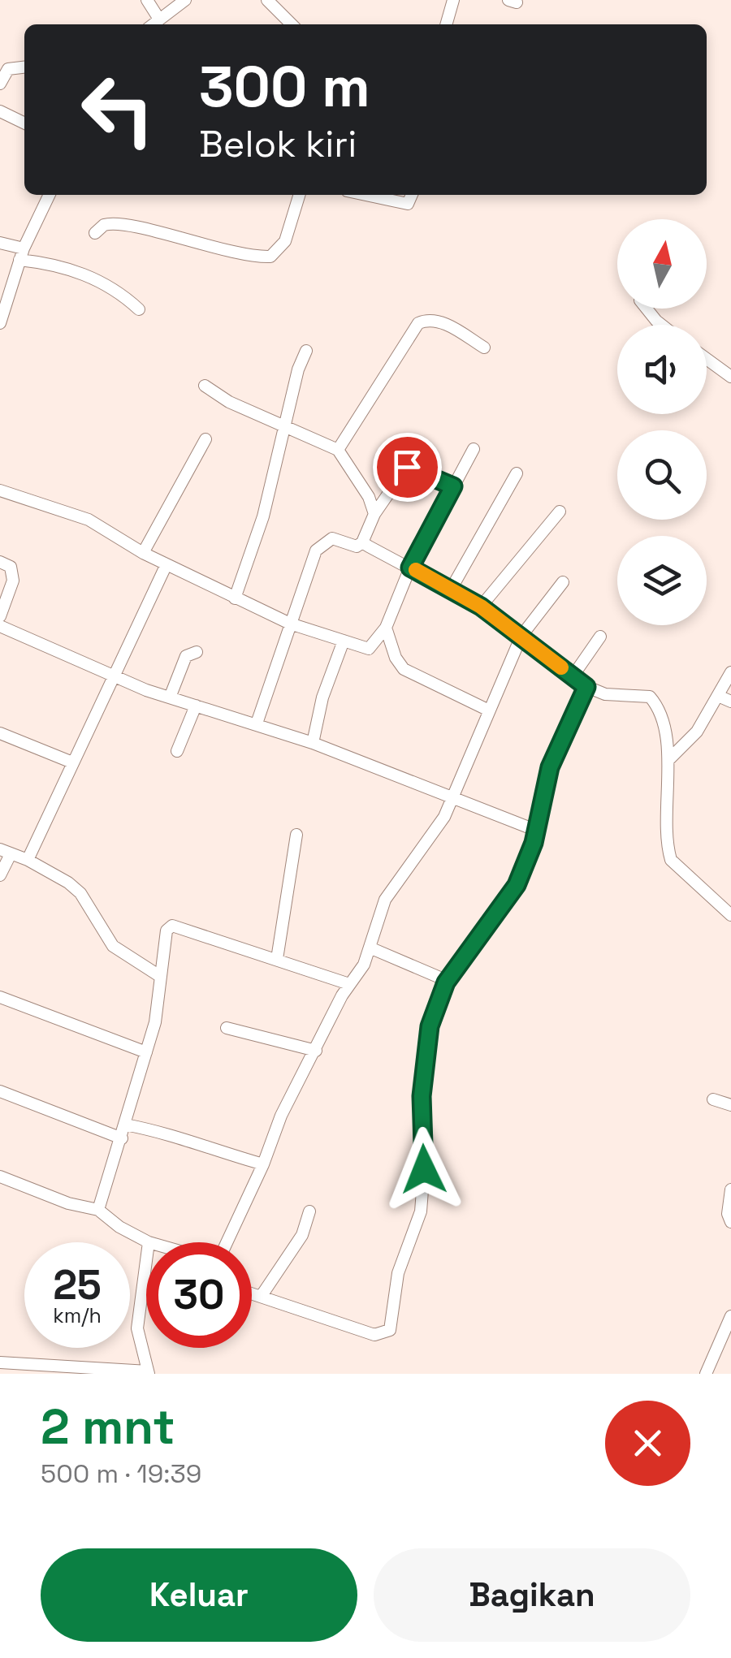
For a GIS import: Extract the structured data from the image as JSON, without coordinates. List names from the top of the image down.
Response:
{
  "north": "top",
  "page": {
    "turn": ["300 m", "Belok kiri"],
    "speed": "25 km/h",
    "limit": "30",
    "heading": ["2 mnt", "500 m · 19:39"],
    "buttons": ["Keluar", "Bagikan"]
  }
}
